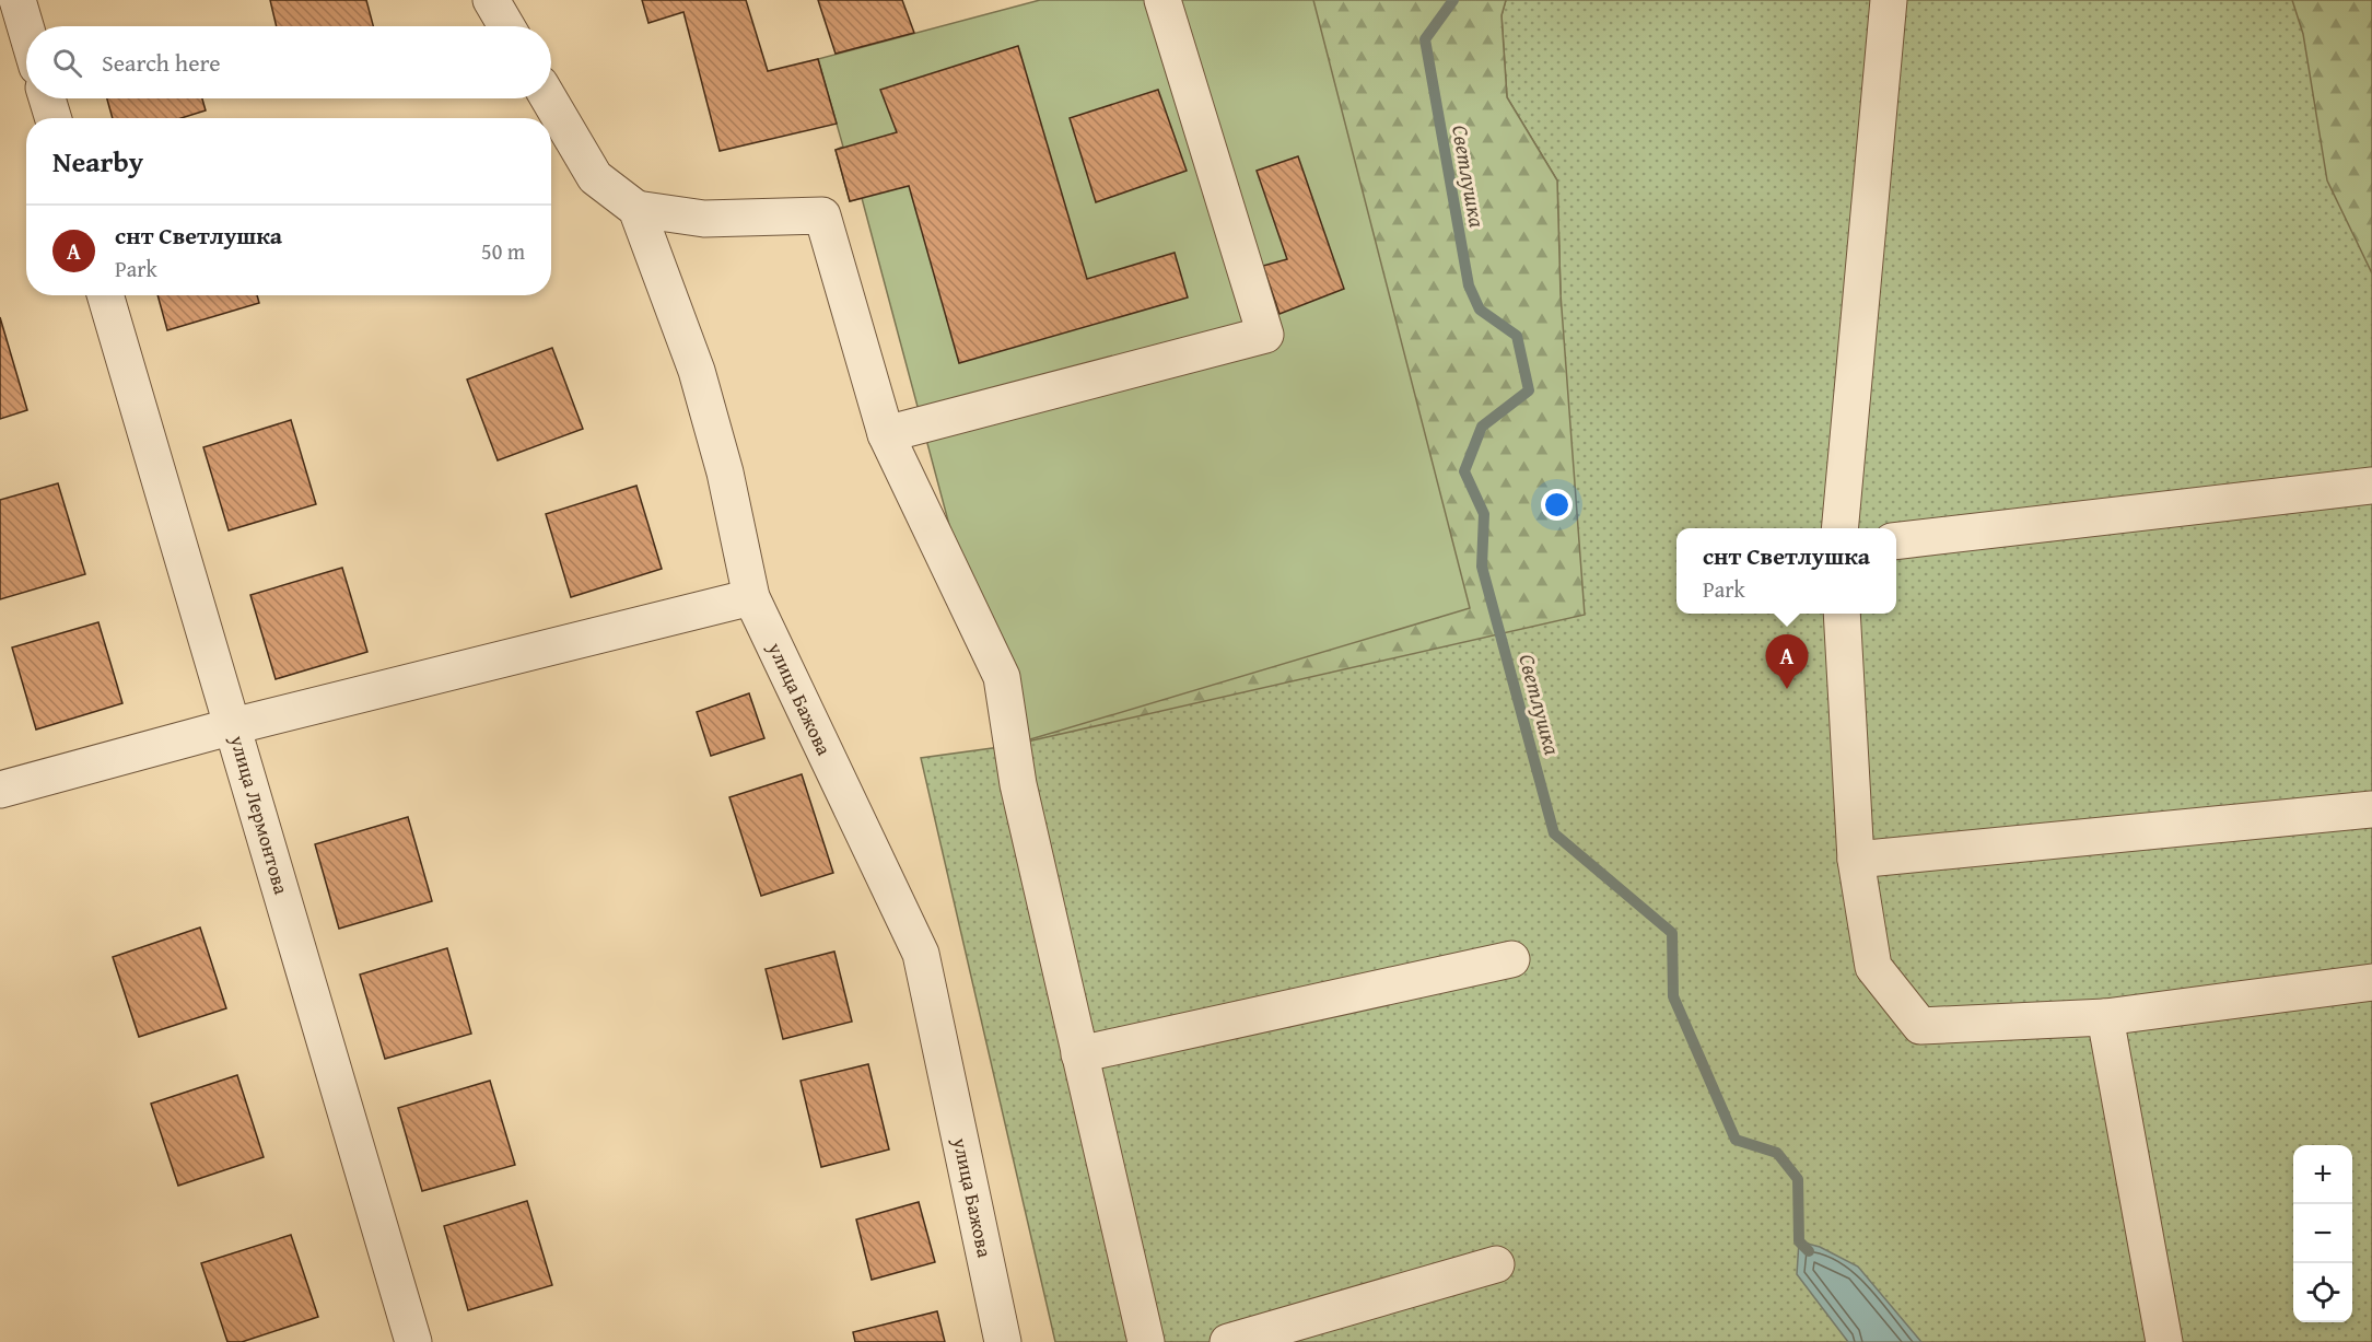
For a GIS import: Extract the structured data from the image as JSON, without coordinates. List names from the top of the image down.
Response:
{
  "streets": {
    "street": ["улица Бажова", "улица Лермонтова"]
  },
  "water": ["Светлушка"],
  "page": {
    "search": "Search here",
    "heading": "Nearby",
    "list": [
      {
        "mark": "A",
        "name": "снт Светлушка",
        "note": "Park",
        "value": "50 m"
      }
    ],
    "popup": ["снт Светлушка", "Park"],
    "pins": "A",
    "map_buttons": ["+", "−"]
  }
}
